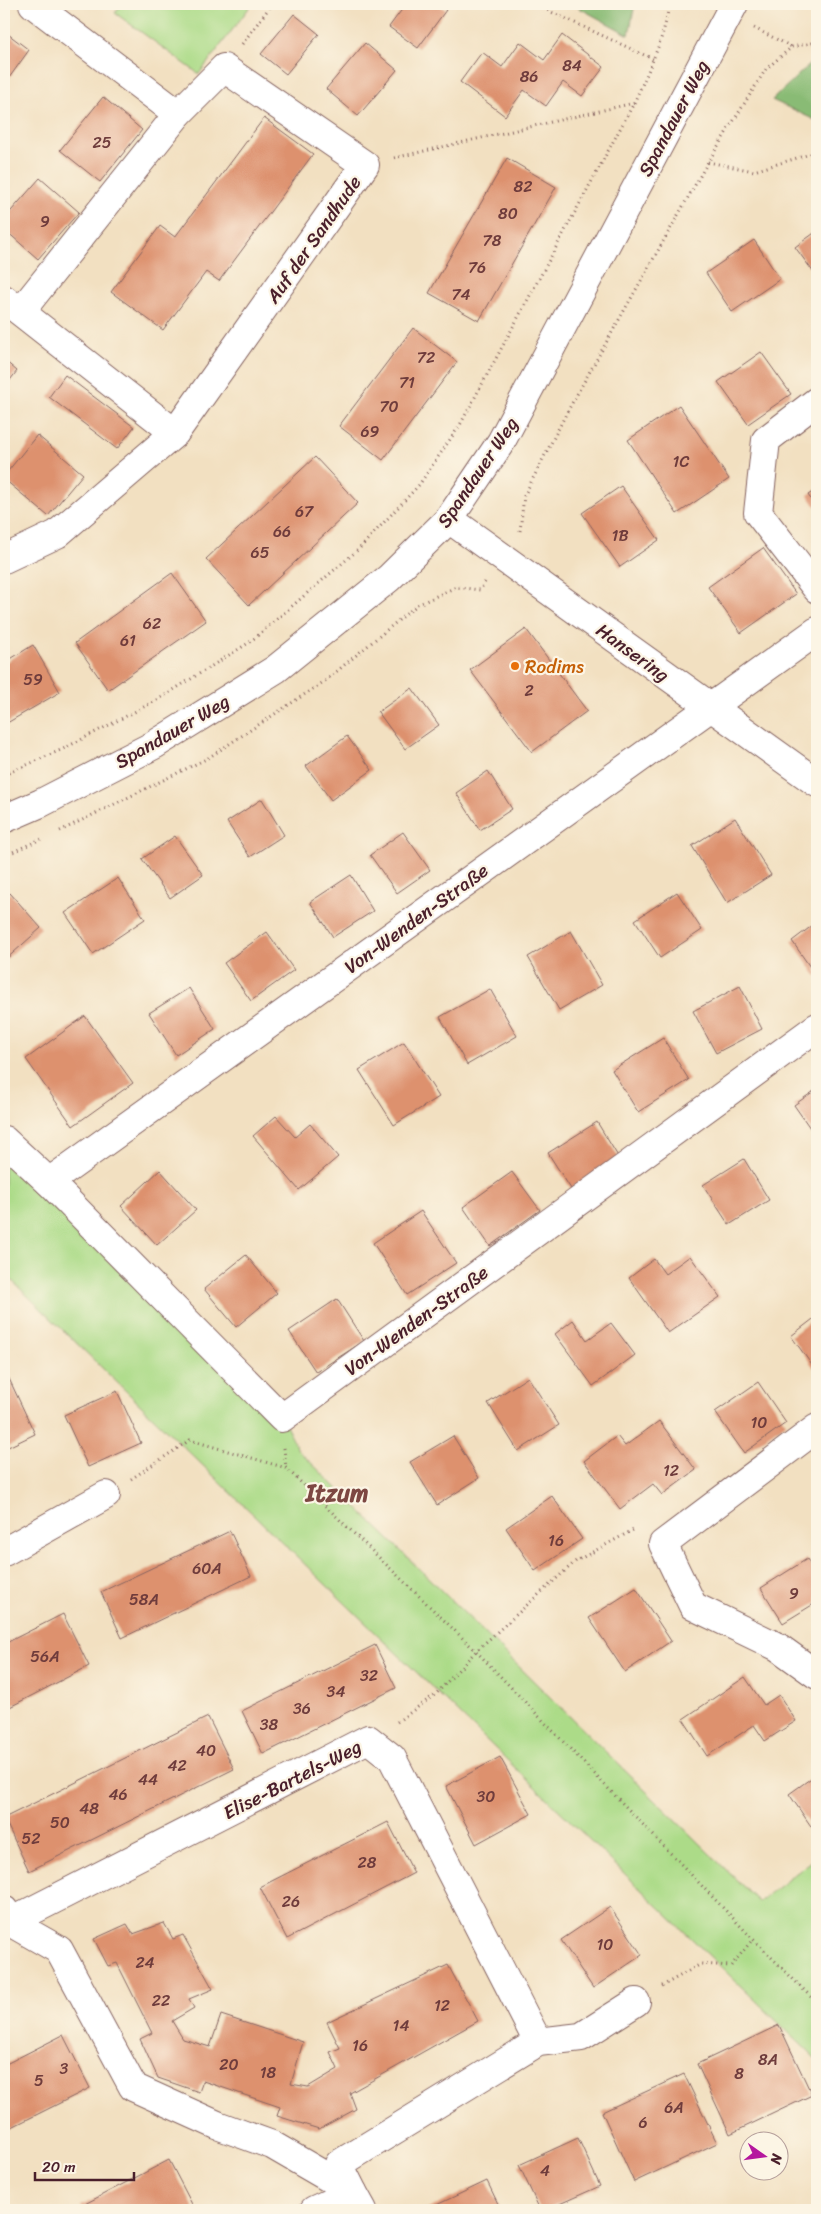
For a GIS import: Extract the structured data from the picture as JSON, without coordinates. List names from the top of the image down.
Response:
{
  "streets": {
    "street": [
      "Spandauer Weg",
      "Auf der Sandhude",
      "Hansering",
      "Von-Wenden-Straße",
      "Elise-Bartels-Weg"
    ]
  },
  "crossings": [
    ["Spandauer Weg", "Hansering"],
    ["Hansering", "Von-Wenden-Straße"]
  ],
  "districts": ["Itzum"],
  "places": ["Rodims"],
  "house_numbers": [
    "84",
    "86",
    "25",
    "82",
    "80",
    "9",
    "78",
    "76",
    "74",
    "72",
    "71",
    "70",
    "69",
    "1C",
    "67",
    "66",
    "1B",
    "65",
    "62",
    "61",
    "59",
    "2",
    "10",
    "12",
    "16",
    "60A",
    "9",
    "58A",
    "56A",
    "32",
    "34",
    "36",
    "38",
    "40",
    "42",
    "44",
    "46",
    "30",
    "48",
    "50",
    "52",
    "28",
    "26",
    "10",
    "24",
    "22",
    "12",
    "14",
    "16",
    "8A",
    "20",
    "3",
    "18",
    "8",
    "5",
    "6A",
    "6",
    "4"
  ],
  "scale_bar": "20 m",
  "north": "right"
}
